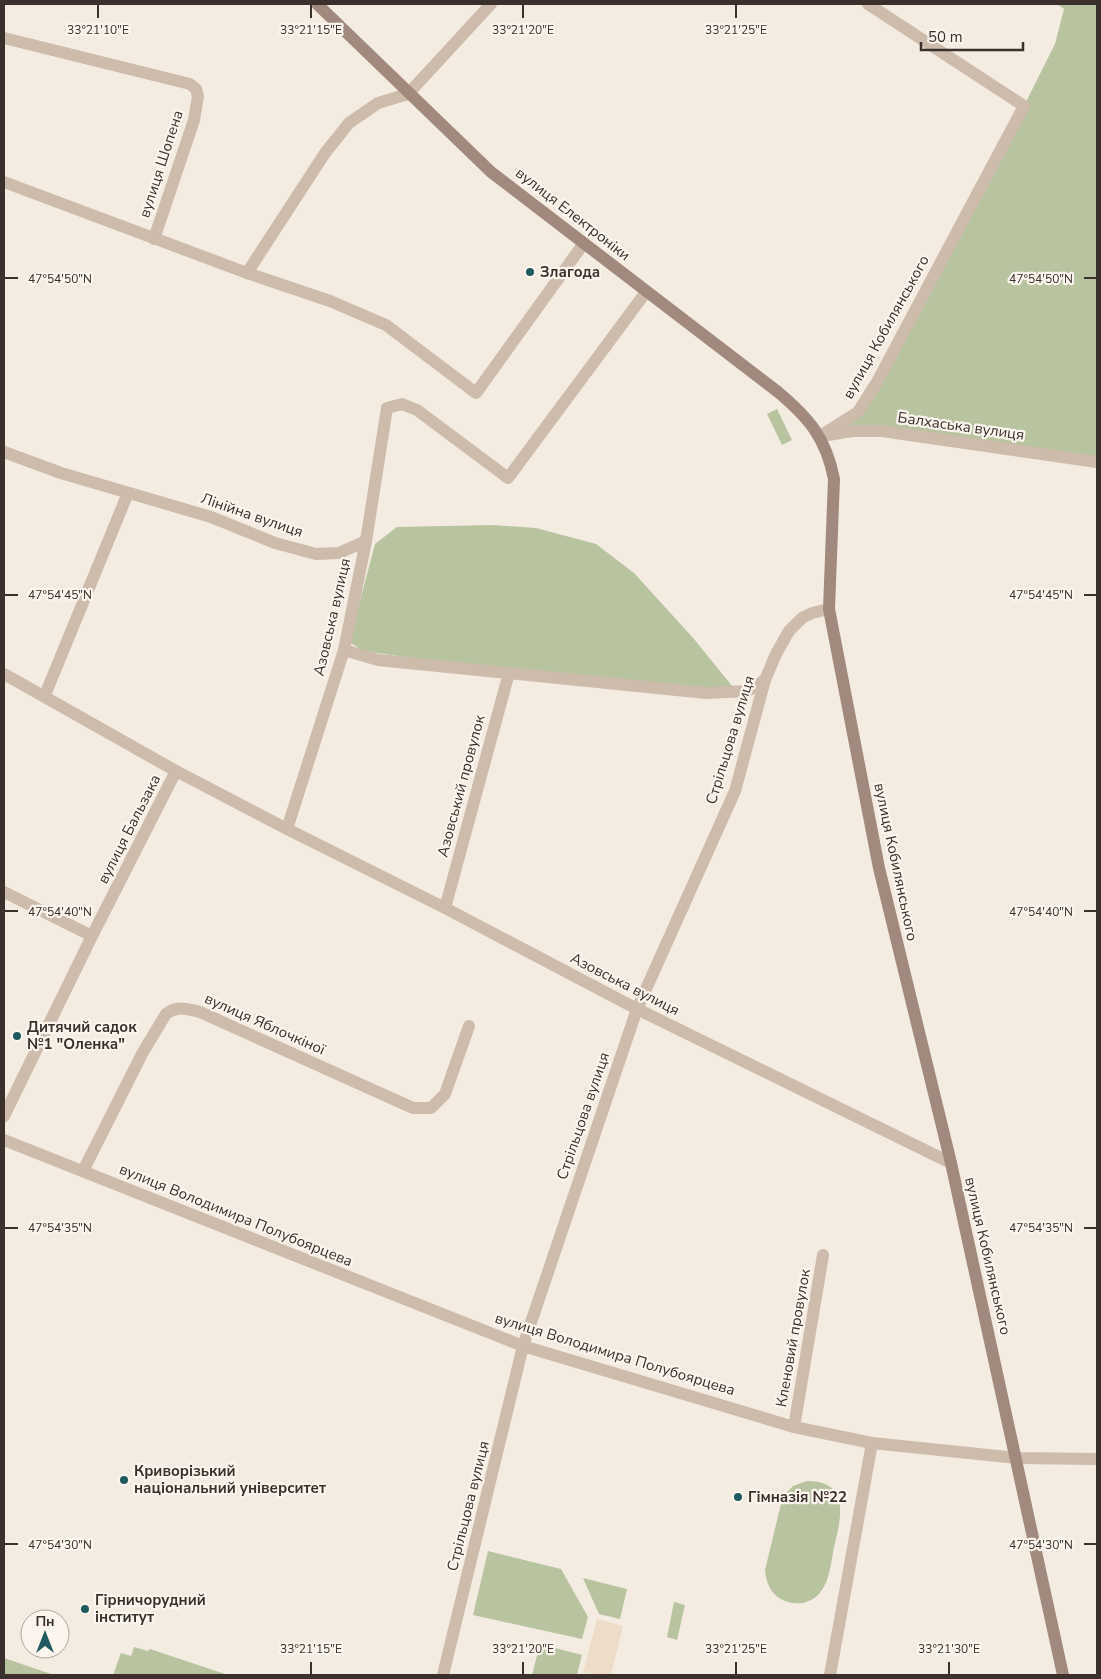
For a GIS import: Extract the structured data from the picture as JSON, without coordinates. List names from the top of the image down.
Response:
{
  "streets": {
    "main road": ["вулиця Електроніки", "вулиця Кобилянського"],
    "street": [
      "вулиця Шопена",
      "Балхаська вулиця",
      "Лінійна вулиця",
      "Азовська вулиця",
      "Стрільцова вулиця",
      "Азовський провулок",
      "вулиця Бальзака",
      "вулиця Яблочкіної",
      "вулиця Володимира Полубоярцева",
      "Кленовий провулок"
    ]
  },
  "crossings": [
    ["вулиця Електроніки", "вулиця Кобилянського"],
    ["вулиця Електроніки", "Балхаська вулиця"],
    ["вулиця Електроніки", "Азовська вулиця"],
    ["вулиця Кобилянського", "Балхаська вулиця"],
    ["вулиця Кобилянського", "Азовська вулиця"],
    ["вулиця Кобилянського", "Стрільцова вулиця"],
    ["вулиця Кобилянського", "вулиця Володимира Полубоярцева"],
    ["Лінійна вулиця", "Азовська вулиця"],
    ["Азовська вулиця", "Стрільцова вулиця"],
    ["Азовська вулиця", "Азовський провулок"],
    ["Азовська вулиця", "вулиця Бальзака"],
    ["Стрільцова вулиця", "вулиця Володимира Полубоярцева"],
    ["вулиця Яблочкіної", "вулиця Володимира Полубоярцева"],
    ["вулиця Володимира Полубоярцева", "Кленовий провулок"]
  ],
  "places": [
    "Злагода",
    "Дитячий садок №1 \"Оленка\"",
    "Криворізький національний університет",
    "Гімназія №22",
    "Гірничорудний інститут"
  ],
  "scale_bar": "50 m",
  "north": "top",
  "coordinates": [
    "33°21'10\"E",
    "33°21'15\"E",
    "33°21'20\"E",
    "33°21'25\"E",
    "47°54'50\"N",
    "47°54'45\"N",
    "47°54'40\"N",
    "47°54'35\"N",
    "47°54'30\"N",
    "33°21'30\"E"
  ]
}
